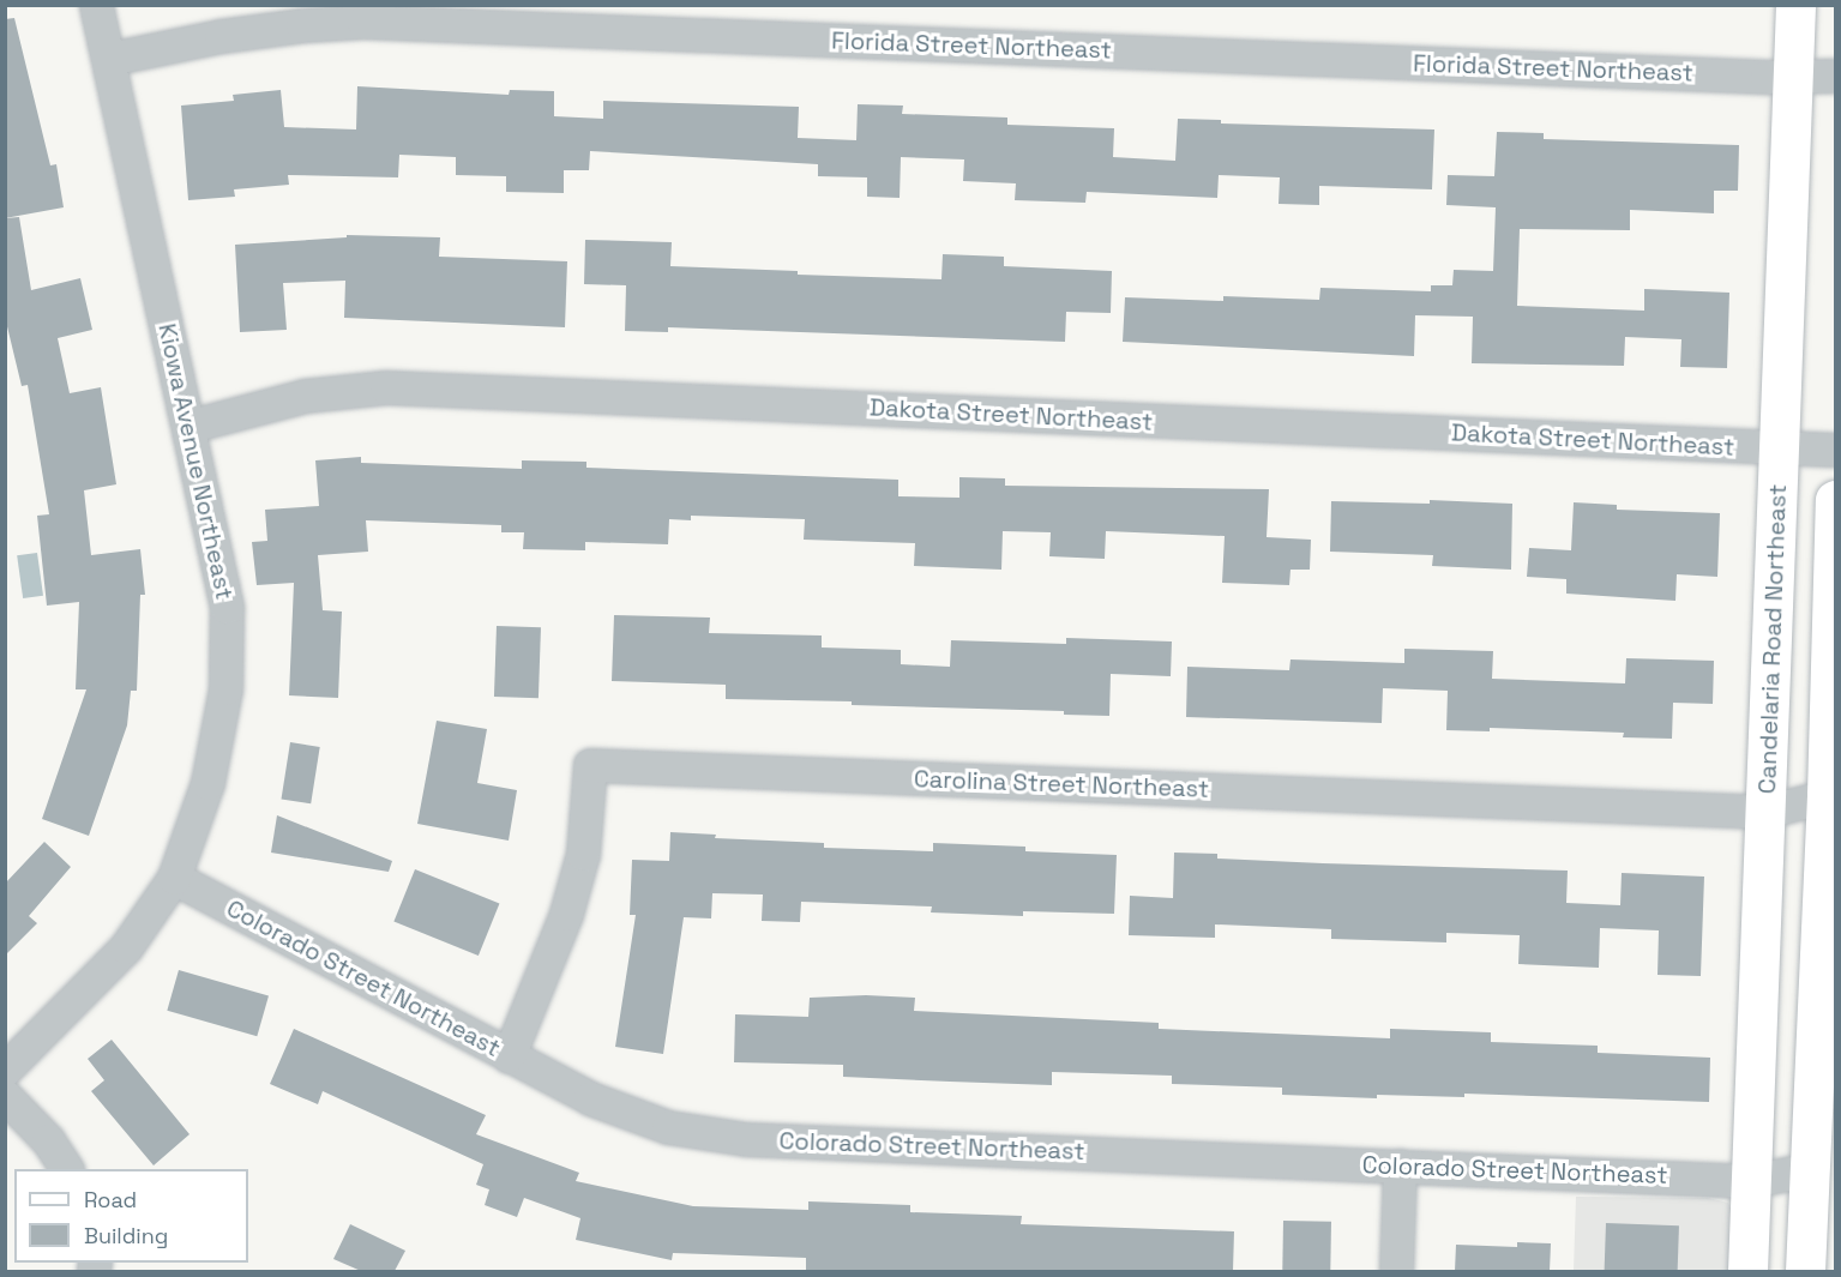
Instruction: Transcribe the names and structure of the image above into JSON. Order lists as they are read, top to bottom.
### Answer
{
  "streets": {
    "main road": ["Candelaria Road Northeast"],
    "street": [
      "Florida Street Northeast",
      "Dakota Street Northeast",
      "Kiowa Avenue Northeast",
      "Carolina Street Northeast",
      "Colorado Street Northeast"
    ]
  },
  "crossings": [
    ["Florida Street Northeast", "Kiowa Avenue Northeast"],
    ["Florida Street Northeast", "Candelaria Road Northeast"],
    ["Dakota Street Northeast", "Kiowa Avenue Northeast"],
    ["Dakota Street Northeast", "Candelaria Road Northeast"],
    ["Kiowa Avenue Northeast", "Colorado Street Northeast"],
    ["Candelaria Road Northeast", "Carolina Street Northeast"],
    ["Candelaria Road Northeast", "Colorado Street Northeast"],
    ["Carolina Street Northeast", "Colorado Street Northeast"]
  ],
  "legend": ["Road", "Building"]
}
